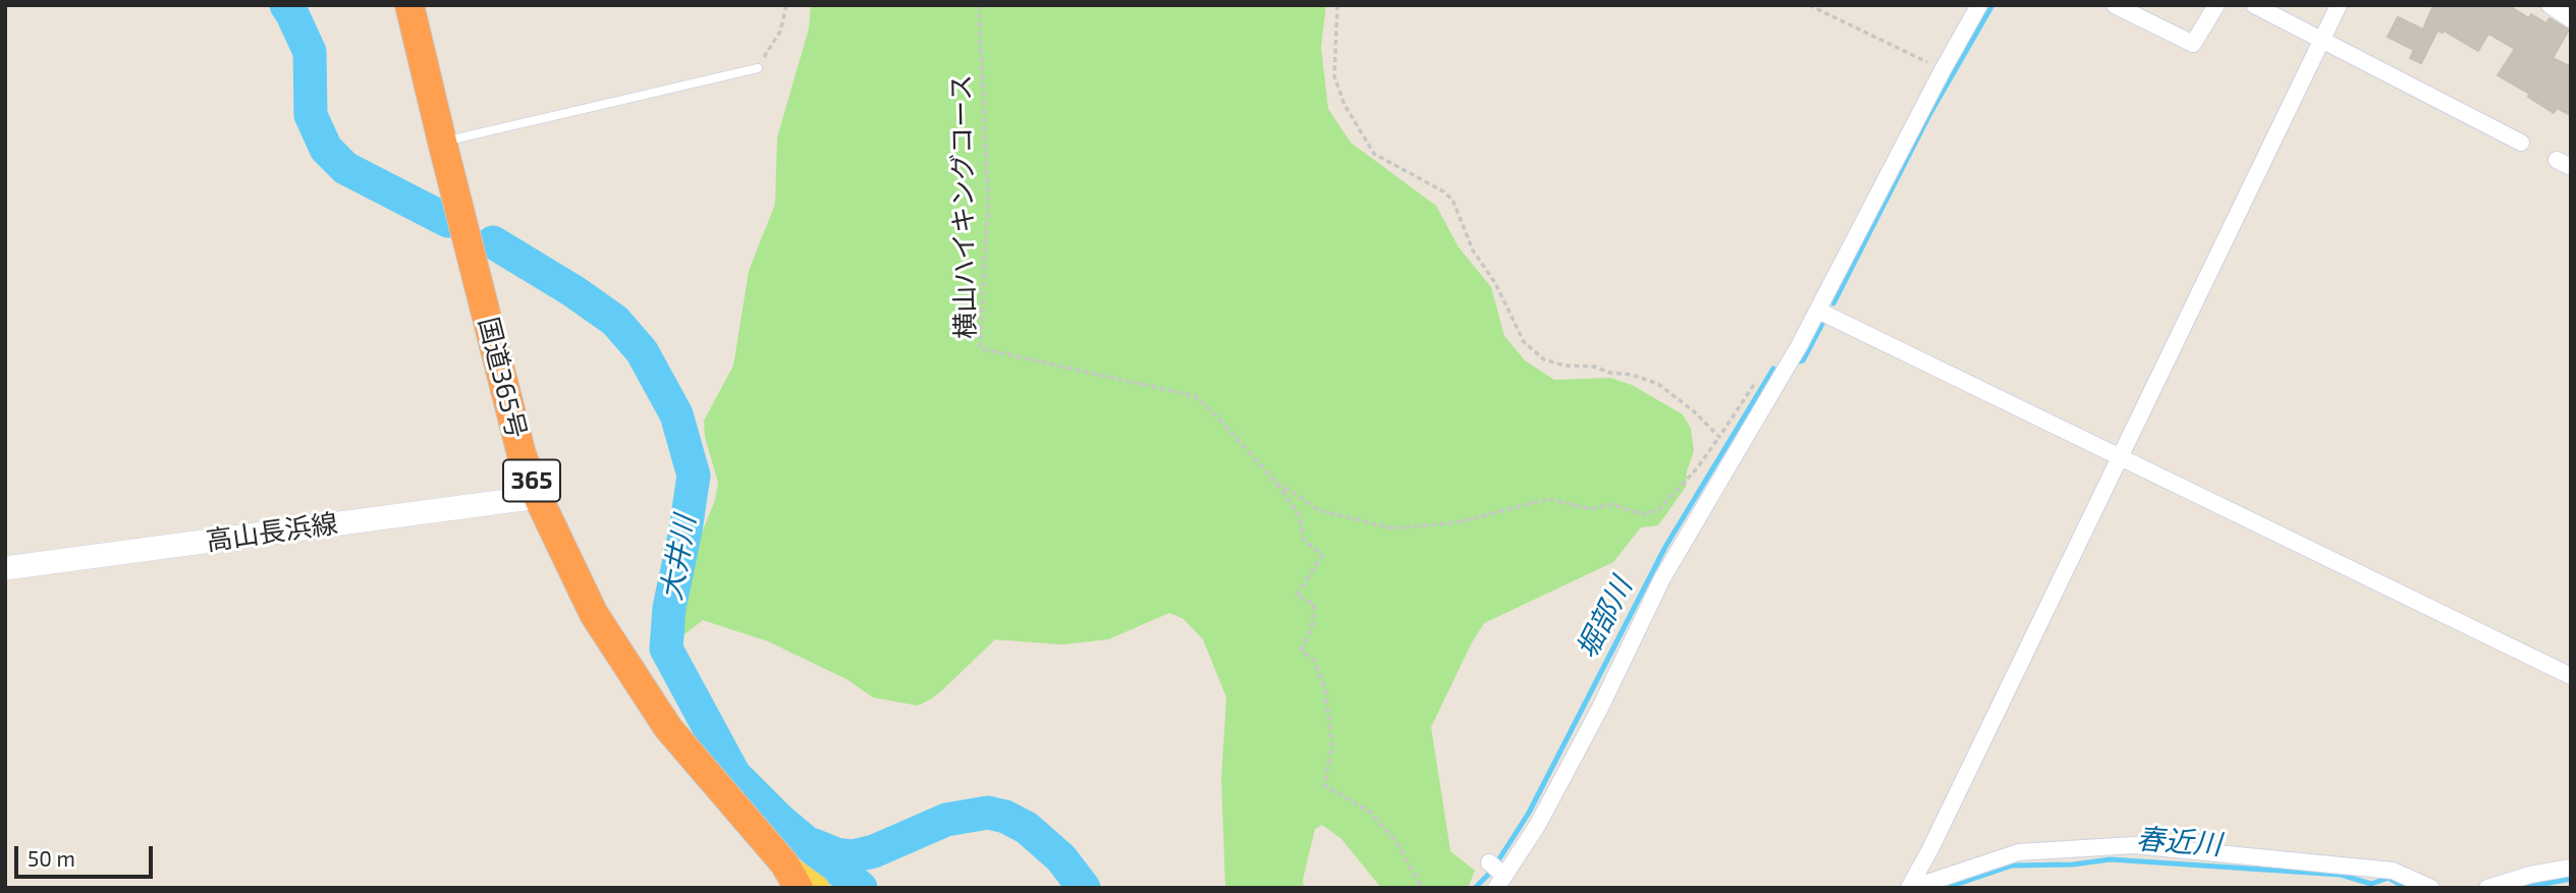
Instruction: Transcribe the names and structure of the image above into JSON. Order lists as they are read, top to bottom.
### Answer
{
  "streets": {
    "highway": ["国道365号", "365"],
    "main road": ["高山長浜線"],
    "path": ["横山ハイキングコース"]
  },
  "crossings": [
    ["国道365号", "高山長浜線"]
  ],
  "water": ["大井川", "堀部川", "春近川"],
  "scale_bar": "50 m"
}
